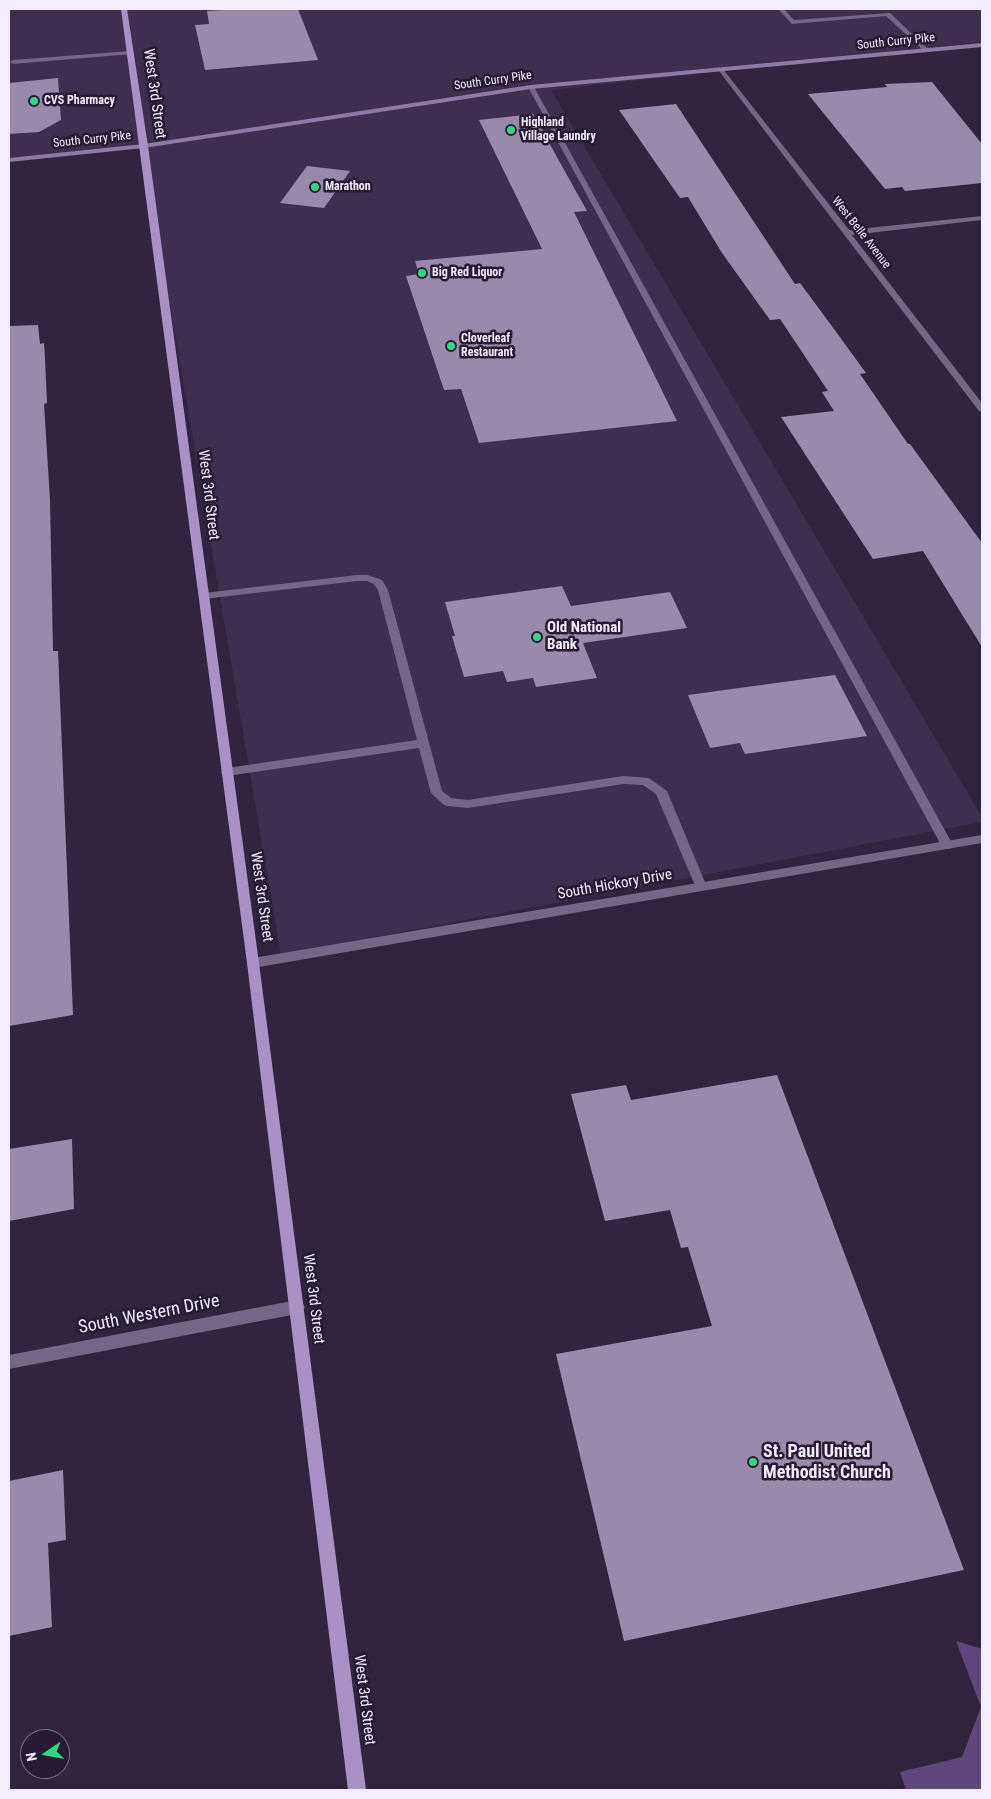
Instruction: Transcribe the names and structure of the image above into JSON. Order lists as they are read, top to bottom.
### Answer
{
  "streets": {
    "main road": ["South Curry Pike", "West 3rd Street"],
    "street": ["West Belle Avenue", "South Hickory Drive", "South Western Drive"]
  },
  "crossings": [
    ["South Curry Pike", "West 3rd Street"],
    ["South Curry Pike", "West Belle Avenue"],
    ["West 3rd Street", "South Hickory Drive"],
    ["West 3rd Street", "South Western Drive"]
  ],
  "places": [
    "CVS Pharmacy",
    "Highland Village Laundry",
    "Marathon",
    "Big Red Liquor",
    "Cloverleaf Restaurant",
    "Old National Bank",
    "St. Paul United Methodist Church"
  ],
  "north": "left"
}
